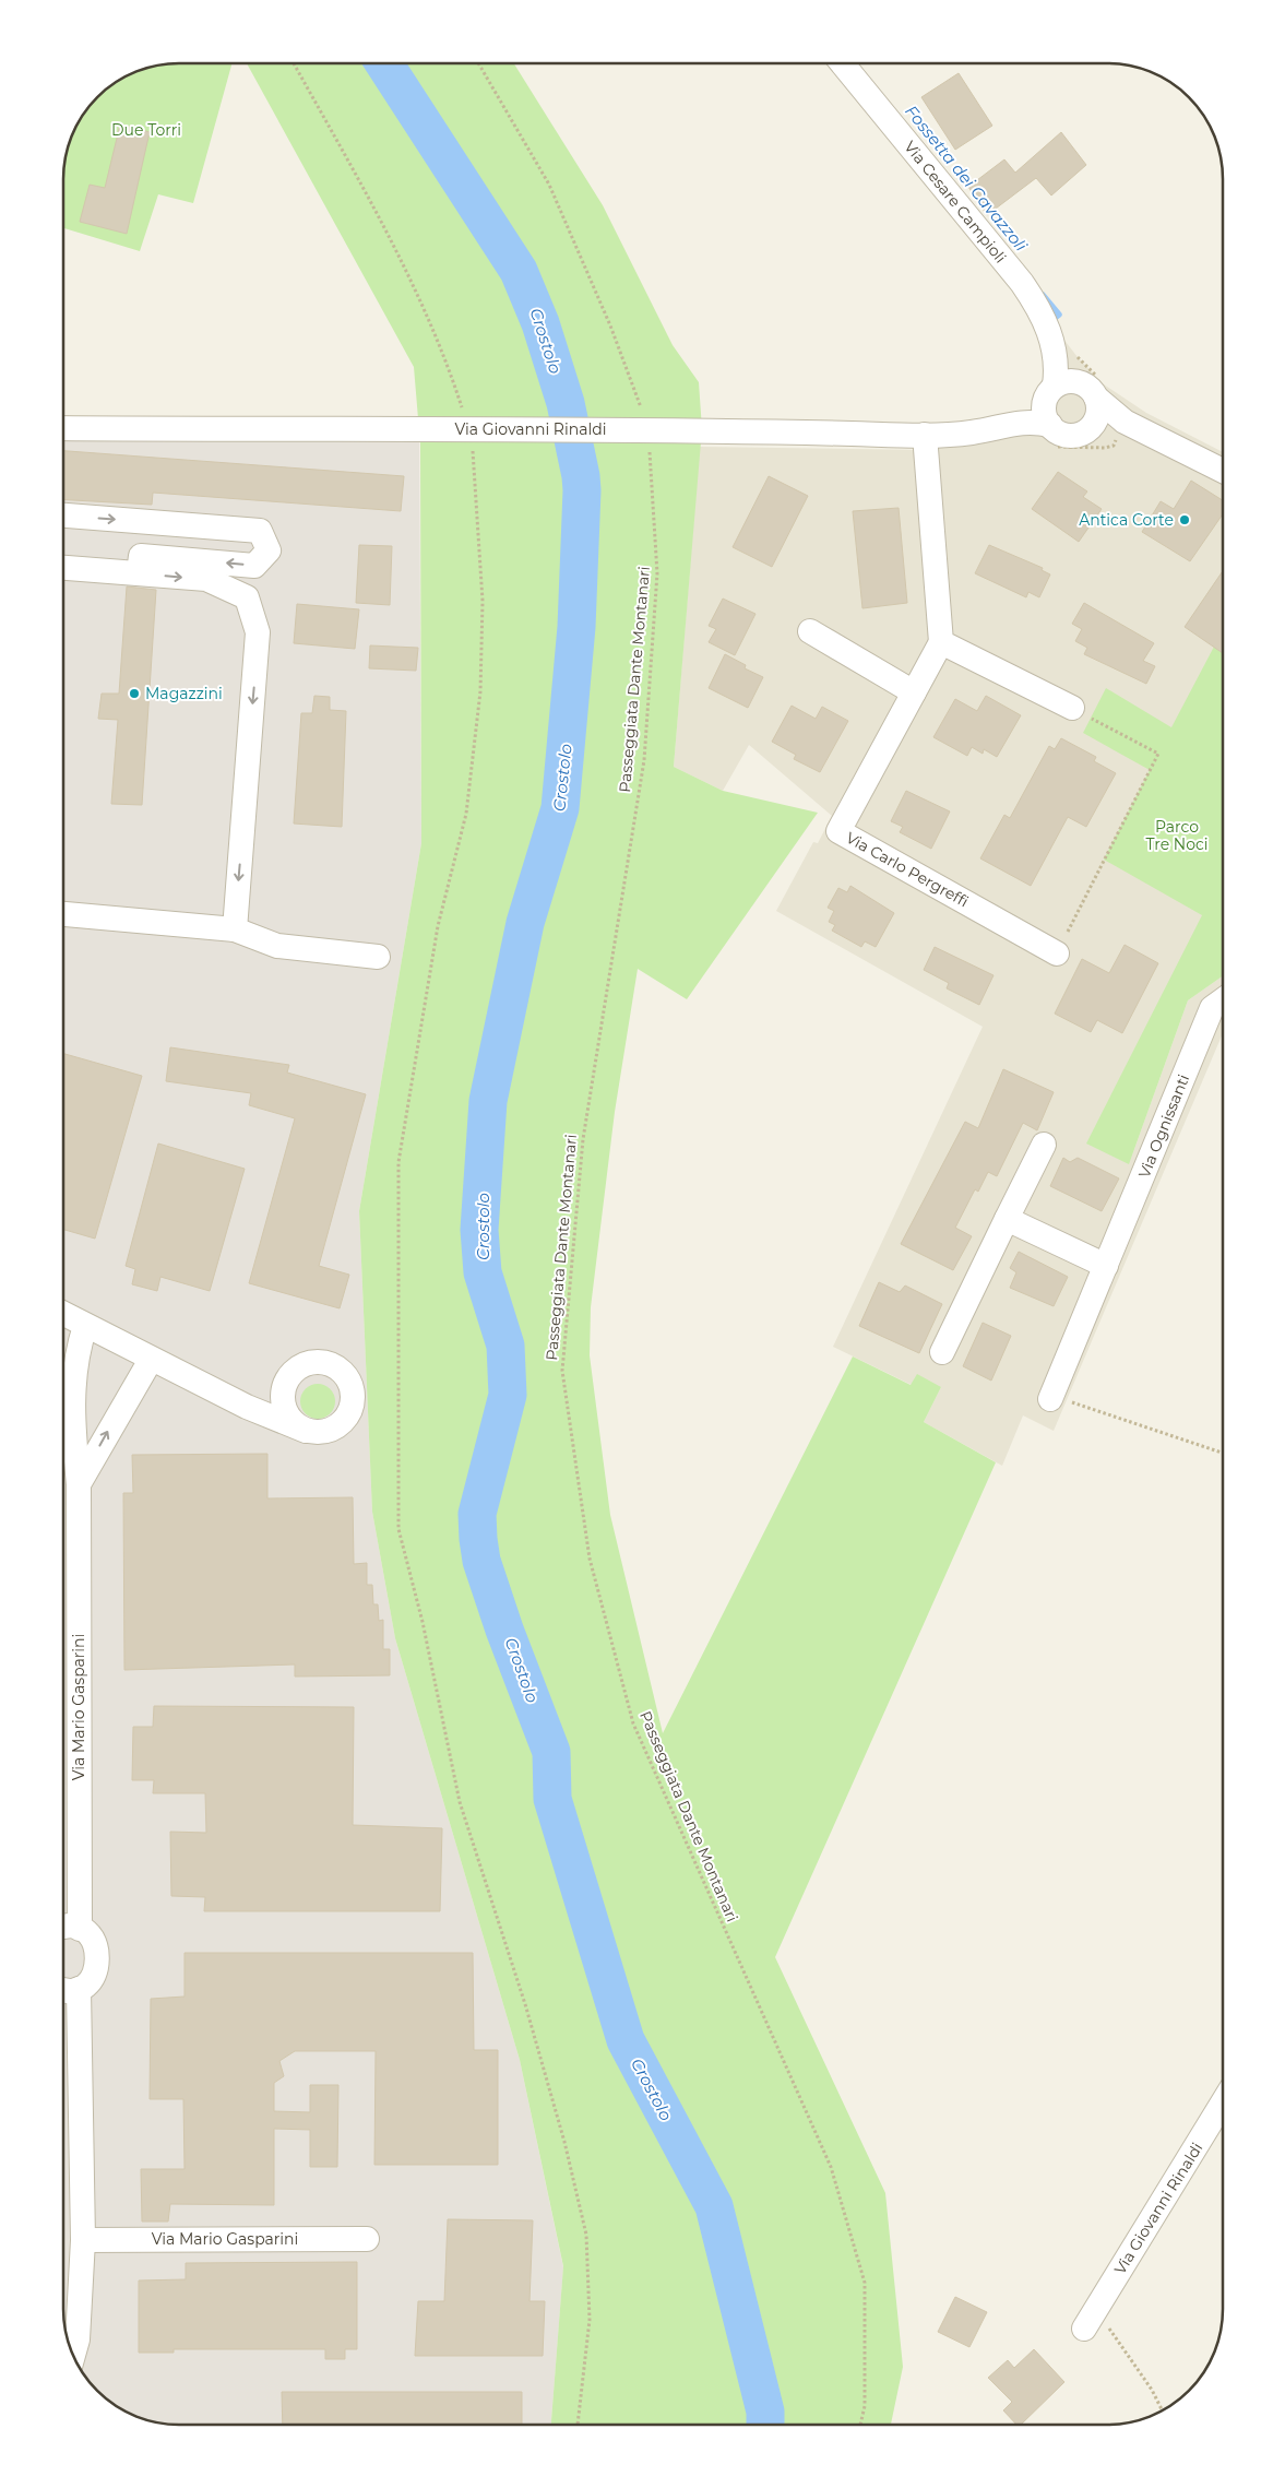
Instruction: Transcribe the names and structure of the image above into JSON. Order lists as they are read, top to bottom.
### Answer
{
  "streets": {
    "street": [
      "Via Cesare Campioli",
      "Via Giovanni Rinaldi",
      "Via Carlo Pergreffi",
      "Via Ognissanti",
      "Via Mario Gasparini"
    ],
    "path": ["Passeggiata Dante Montanari"]
  },
  "crossings": [
    ["Via Giovanni Rinaldi", "Passeggiata Dante Montanari"]
  ],
  "water": ["Fossetta dei Cavazzoli", "Crostolo"],
  "parks": ["Due Torri", "Parco Tre Noci"],
  "places": ["Antica Corte", "Magazzini"]
}
